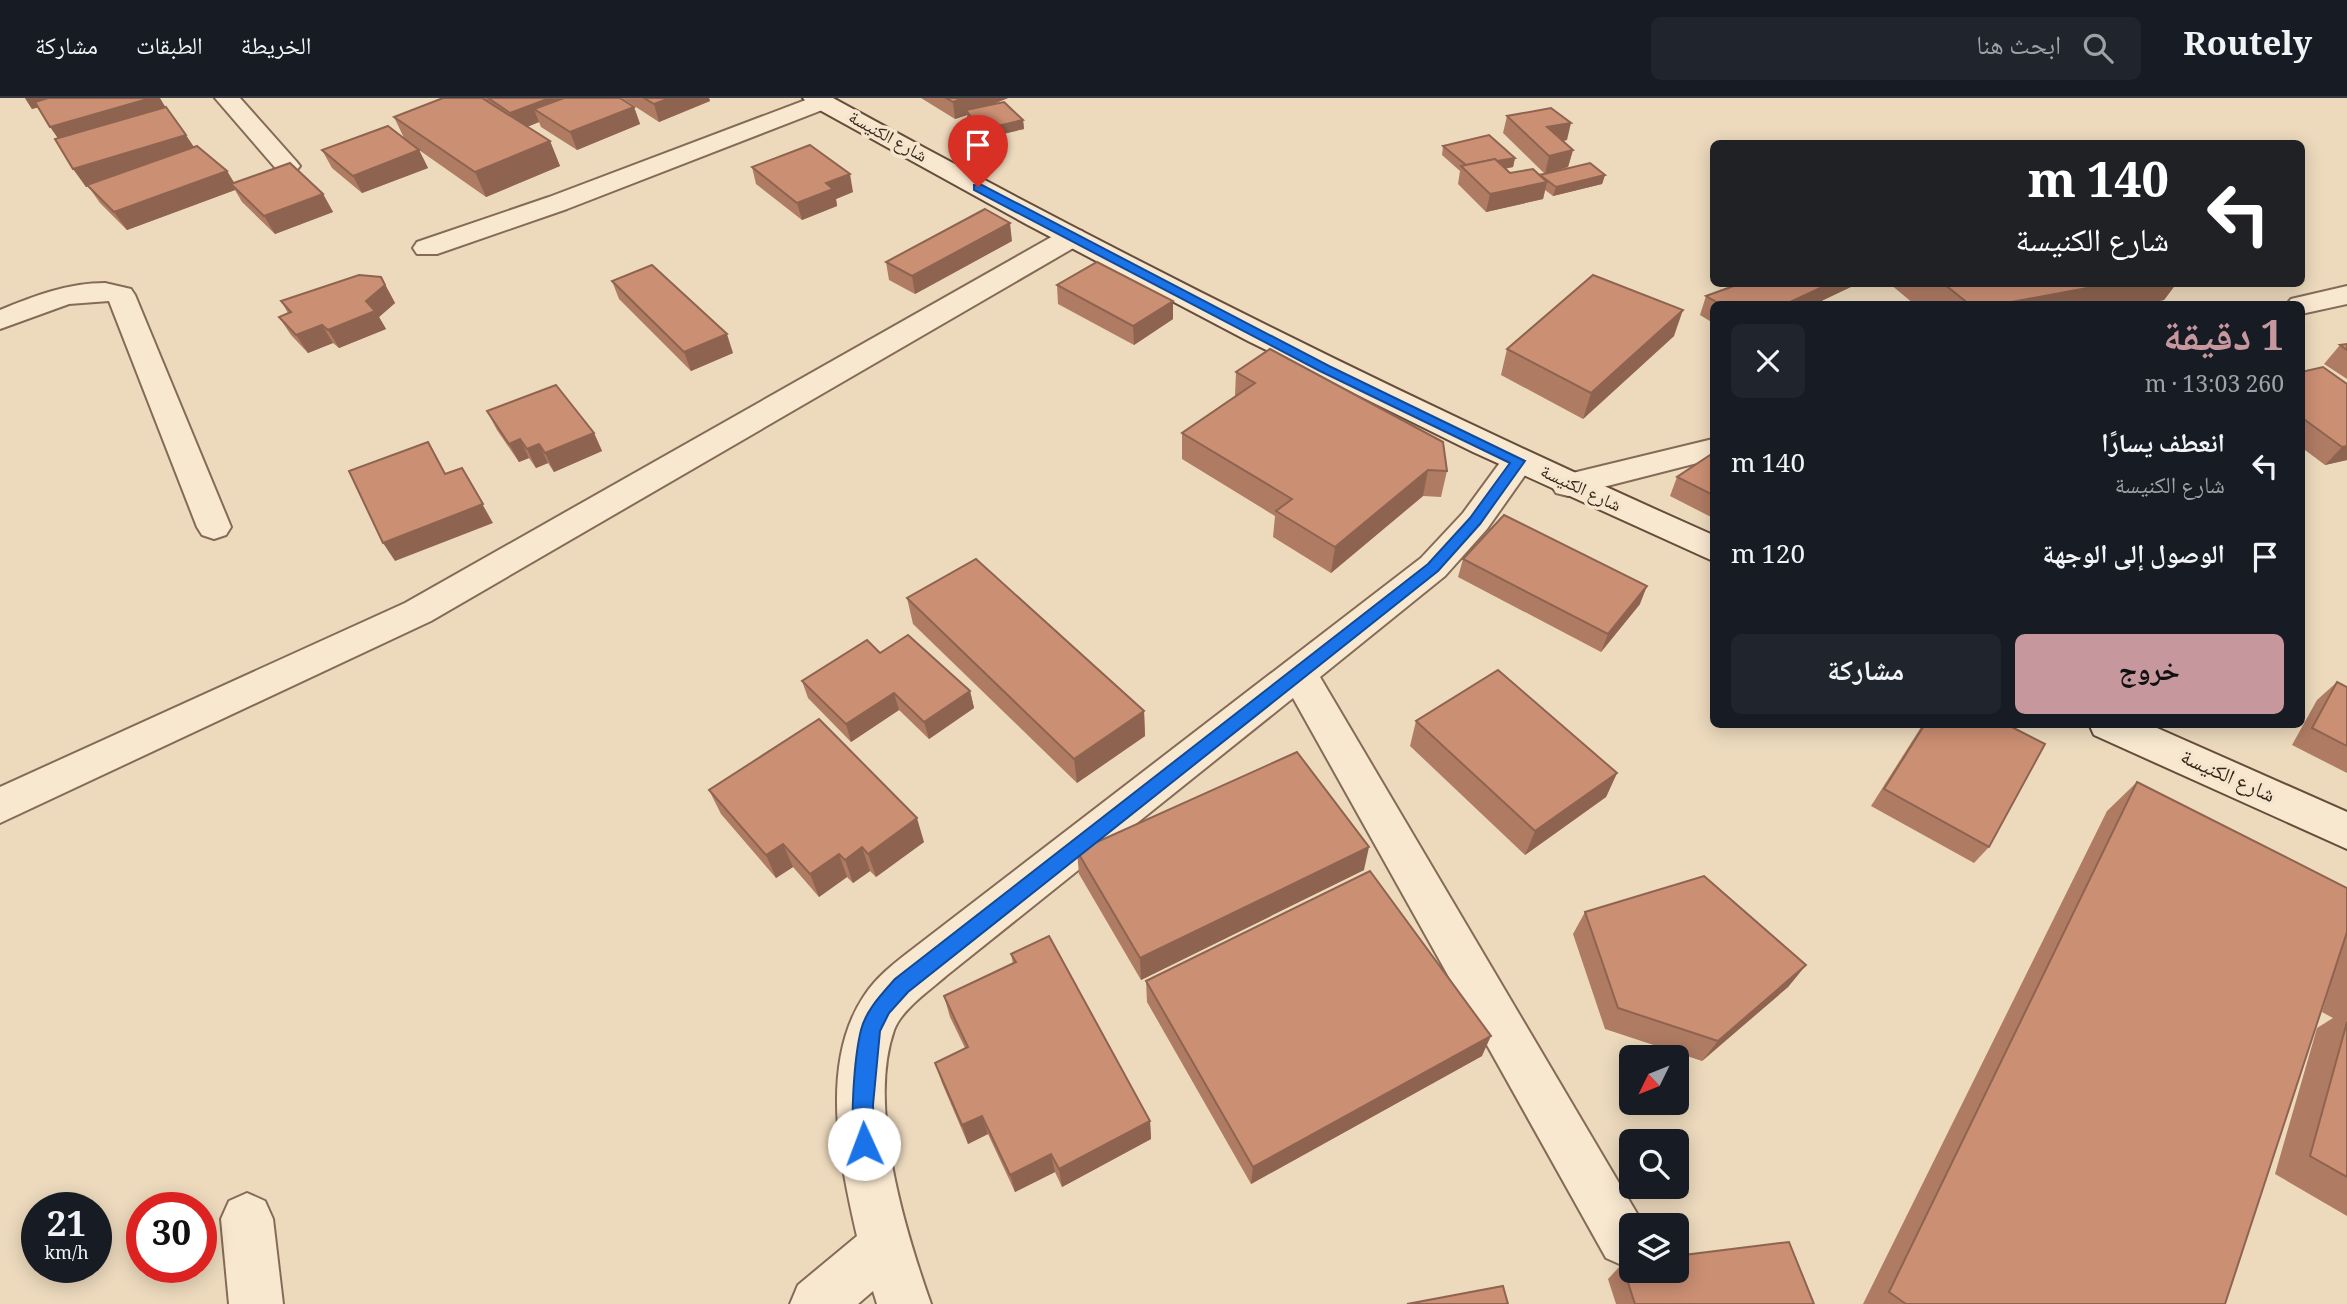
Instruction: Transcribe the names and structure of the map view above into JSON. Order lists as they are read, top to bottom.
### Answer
{
  "streets": {
    "street": ["شارع الكنيسة"]
  },
  "north": "bottom left",
  "page": {
    "header": "Routely",
    "search": "ابحث هنا",
    "nav": ["الخريطة", "الطبقات", "مشاركة"],
    "turn": ["140 m", "شارع الكنيسة"],
    "heading": ["1 دقيقة", "260 m · 13:03"],
    "list": [
      {
        "name": "انعطف يسارًا",
        "note": "شارع الكنيسة",
        "value": "140 m"
      },
      {
        "name": "الوصول إلى الوجهة",
        "value": "120 m"
      }
    ],
    "buttons": ["خروج", "مشاركة"],
    "speed": "21 km/h",
    "limit": "30"
  }
}
